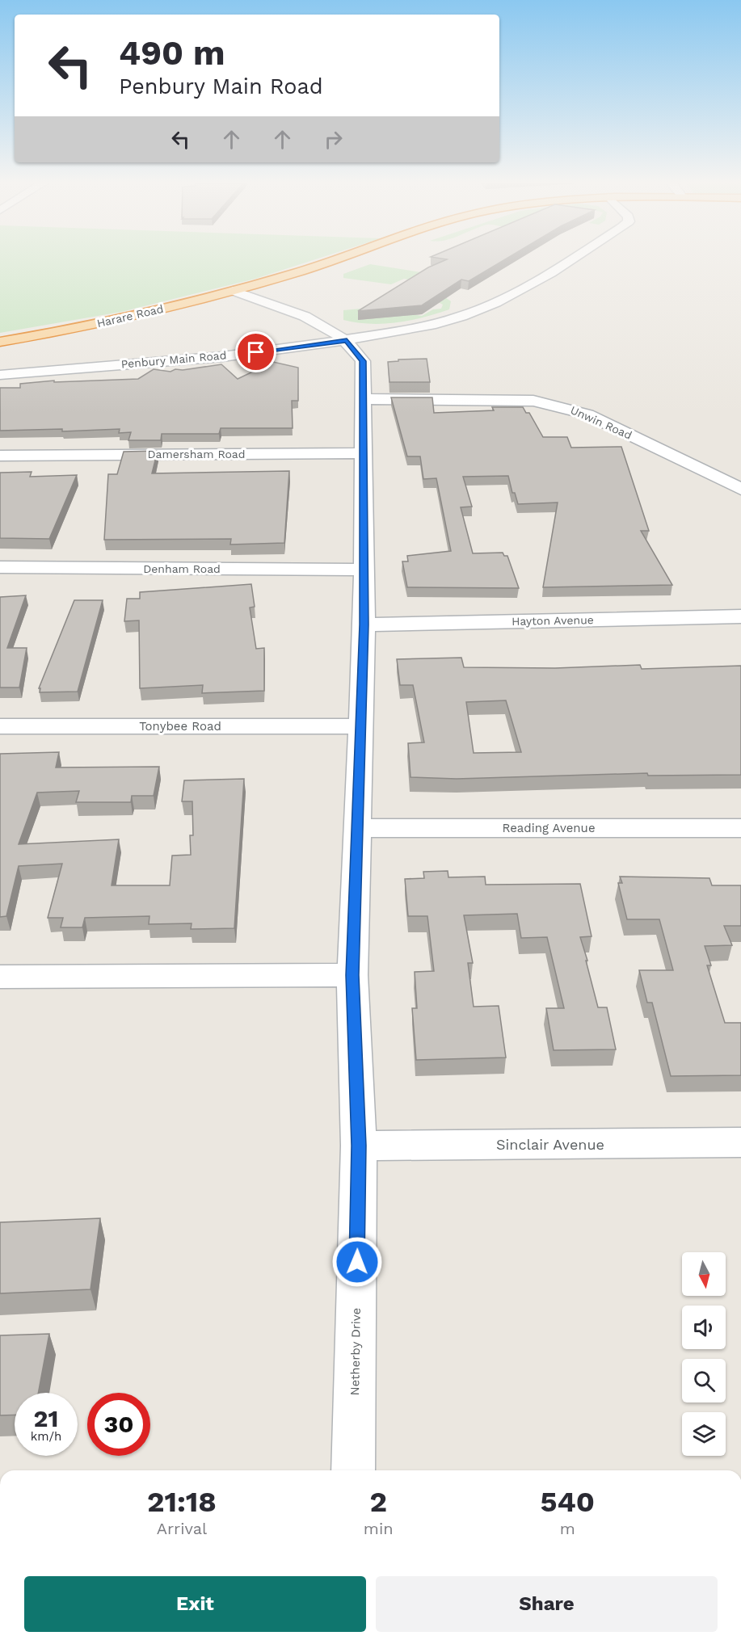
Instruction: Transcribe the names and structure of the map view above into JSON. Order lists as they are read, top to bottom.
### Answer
{
  "streets": {
    "highway": ["Harare Road"],
    "street": [
      "Penbury Main Road",
      "Unwin Road",
      "Damersham Road",
      "Denham Road",
      "Hayton Avenue",
      "Tonybee Road",
      "Reading Avenue",
      "Sinclair Avenue",
      "Netherby Drive"
    ]
  },
  "crossings": [
    ["Harare Road", "Netherby Drive"],
    ["Penbury Main Road", "Netherby Drive"],
    ["Unwin Road", "Netherby Drive"],
    ["Damersham Road", "Netherby Drive"],
    ["Denham Road", "Netherby Drive"],
    ["Hayton Avenue", "Netherby Drive"],
    ["Tonybee Road", "Netherby Drive"],
    ["Reading Avenue", "Netherby Drive"],
    ["Sinclair Avenue", "Netherby Drive"]
  ],
  "north": "bottom",
  "page": {
    "turn": ["490 m", "Penbury Main Road"],
    "speed": "21 km/h",
    "limit": "30",
    "eta": [
      "21:18",
      "Arrival",
      "2",
      "min",
      "540",
      "m"
    ],
    "buttons": ["Exit", "Share"]
  }
}
